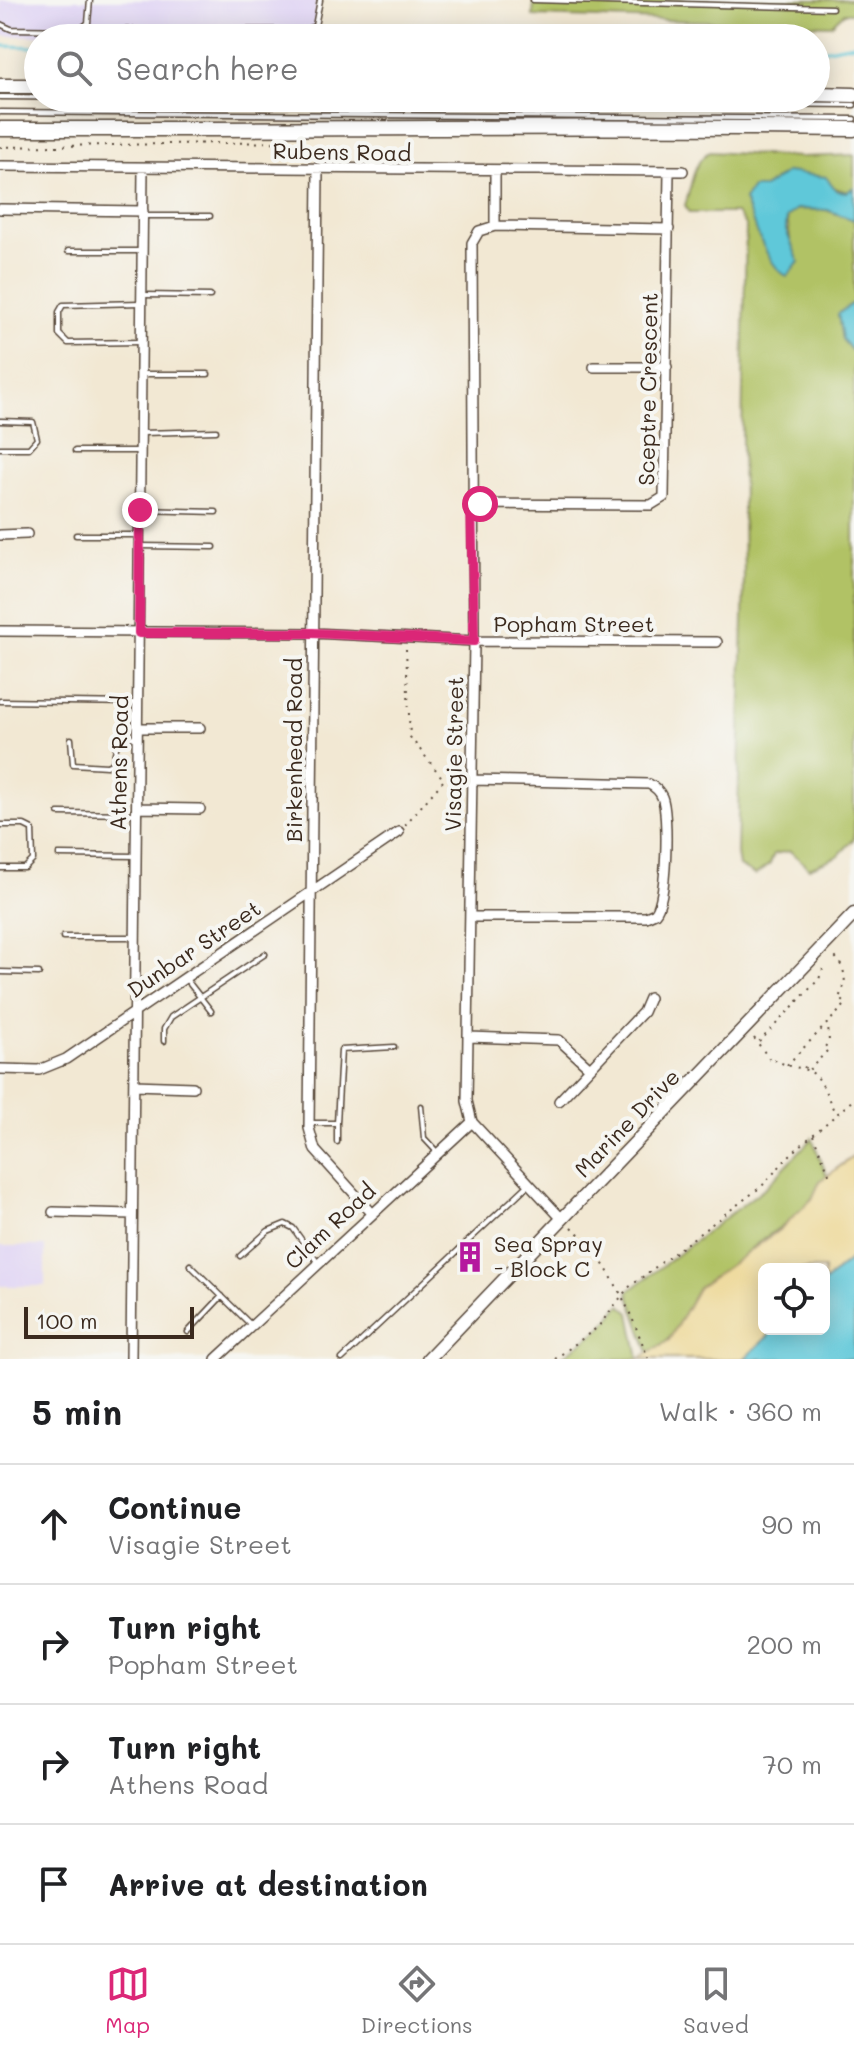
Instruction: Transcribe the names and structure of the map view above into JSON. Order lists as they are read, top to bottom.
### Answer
{
  "streets": {
    "main road": ["Marine Drive"],
    "street": [
      "Rubens Road",
      "Sceptre Crescent",
      "Popham Street",
      "Birkenhead Road",
      "Visagie Street",
      "Athens Road",
      "Dunbar Street",
      "Clam Road"
    ]
  },
  "crossings": [
    ["Rubens Road", "Sceptre Crescent"],
    ["Rubens Road", "Birkenhead Road"],
    ["Rubens Road", "Athens Road"],
    ["Sceptre Crescent", "Visagie Street"],
    ["Popham Street", "Birkenhead Road"],
    ["Popham Street", "Visagie Street"],
    ["Popham Street", "Athens Road"],
    ["Birkenhead Road", "Dunbar Street"],
    ["Birkenhead Road", "Clam Road"],
    ["Visagie Street", "Clam Road"],
    ["Athens Road", "Dunbar Street"]
  ],
  "places": {
    "building": ["Sea Spray - Block C"]
  },
  "scale_bar": "100 m",
  "page": {
    "search": "Search here",
    "scale": "100 m",
    "heading": ["5 min", "Walk · 360 m"],
    "list": [
      ["Continue", "Visagie Street", "90 m"],
      ["Turn right", "Popham Street", "200 m"],
      ["Turn right", "Athens Road", "70 m"],
      "Arrive at destination"
    ],
    "nav": ["Map", "Directions", "Saved"]
  }
}
